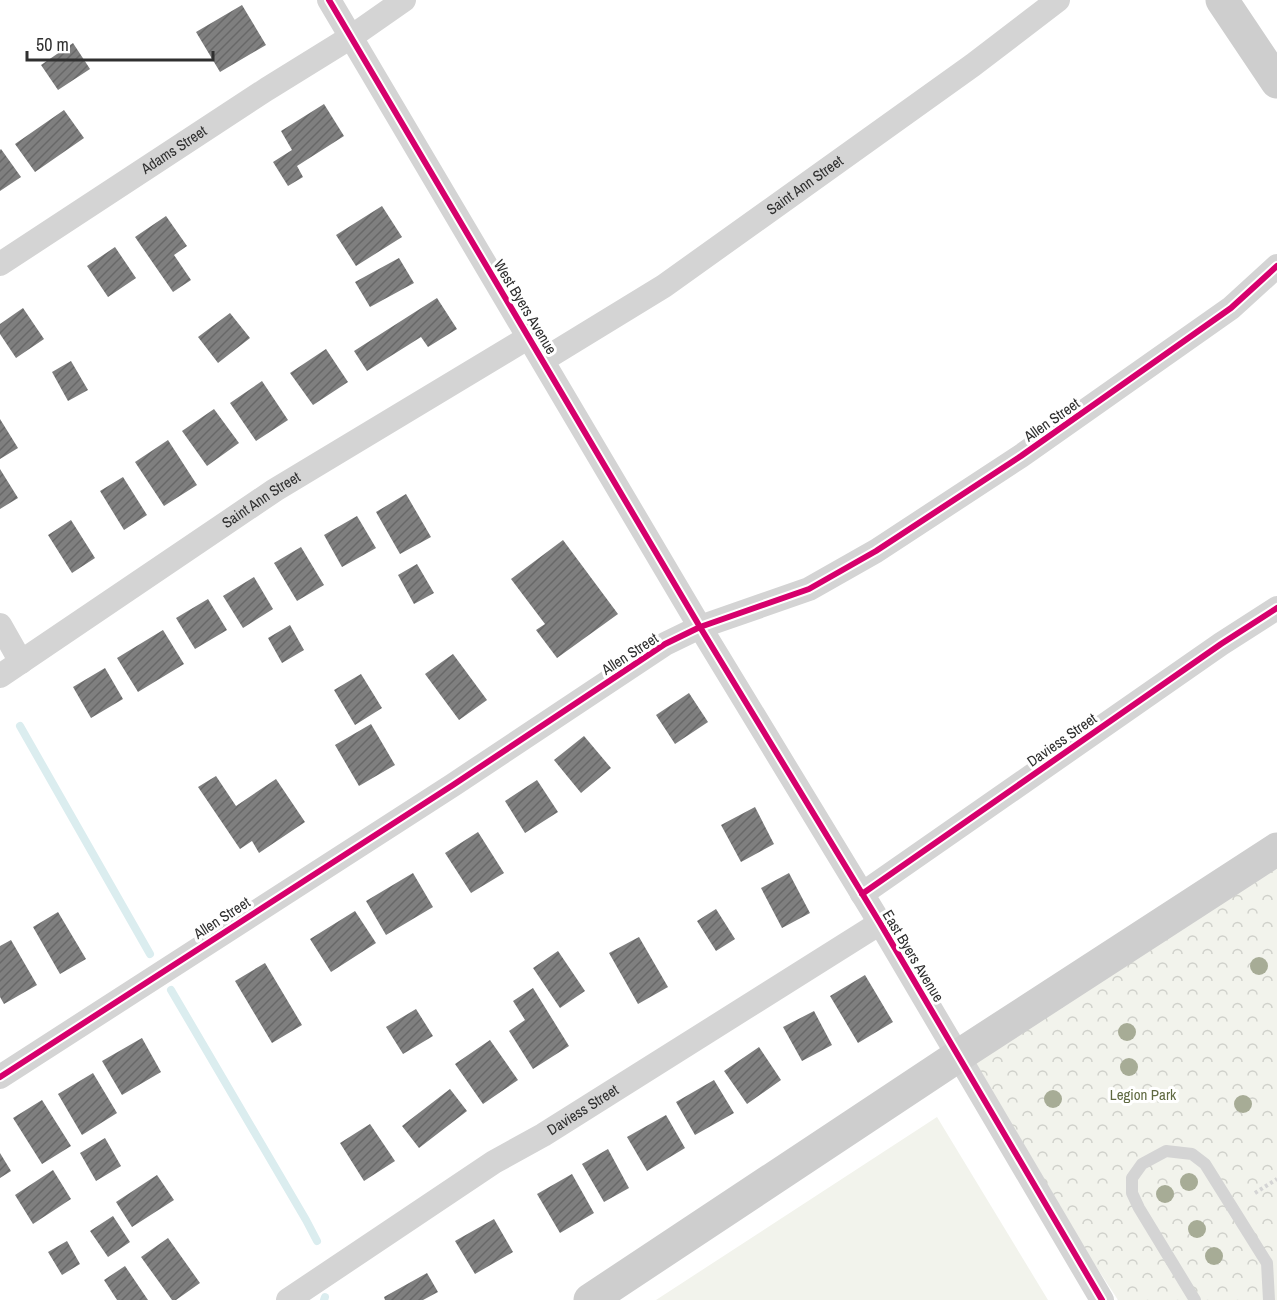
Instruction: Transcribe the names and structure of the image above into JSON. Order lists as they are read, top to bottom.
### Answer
{
  "streets": {
    "street": [
      "Adams Street",
      "Saint Ann Street",
      "West Byers Avenue",
      "Allen Street",
      "Daviess Street",
      "East Byers Avenue"
    ]
  },
  "crossings": [
    ["Adams Street", "West Byers Avenue"],
    ["Saint Ann Street", "West Byers Avenue"],
    ["West Byers Avenue", "Allen Street"],
    ["West Byers Avenue", "East Byers Avenue"],
    ["Allen Street", "East Byers Avenue"],
    ["Daviess Street", "East Byers Avenue"]
  ],
  "parks": ["Legion Park"],
  "scale_bar": "50 m"
}
